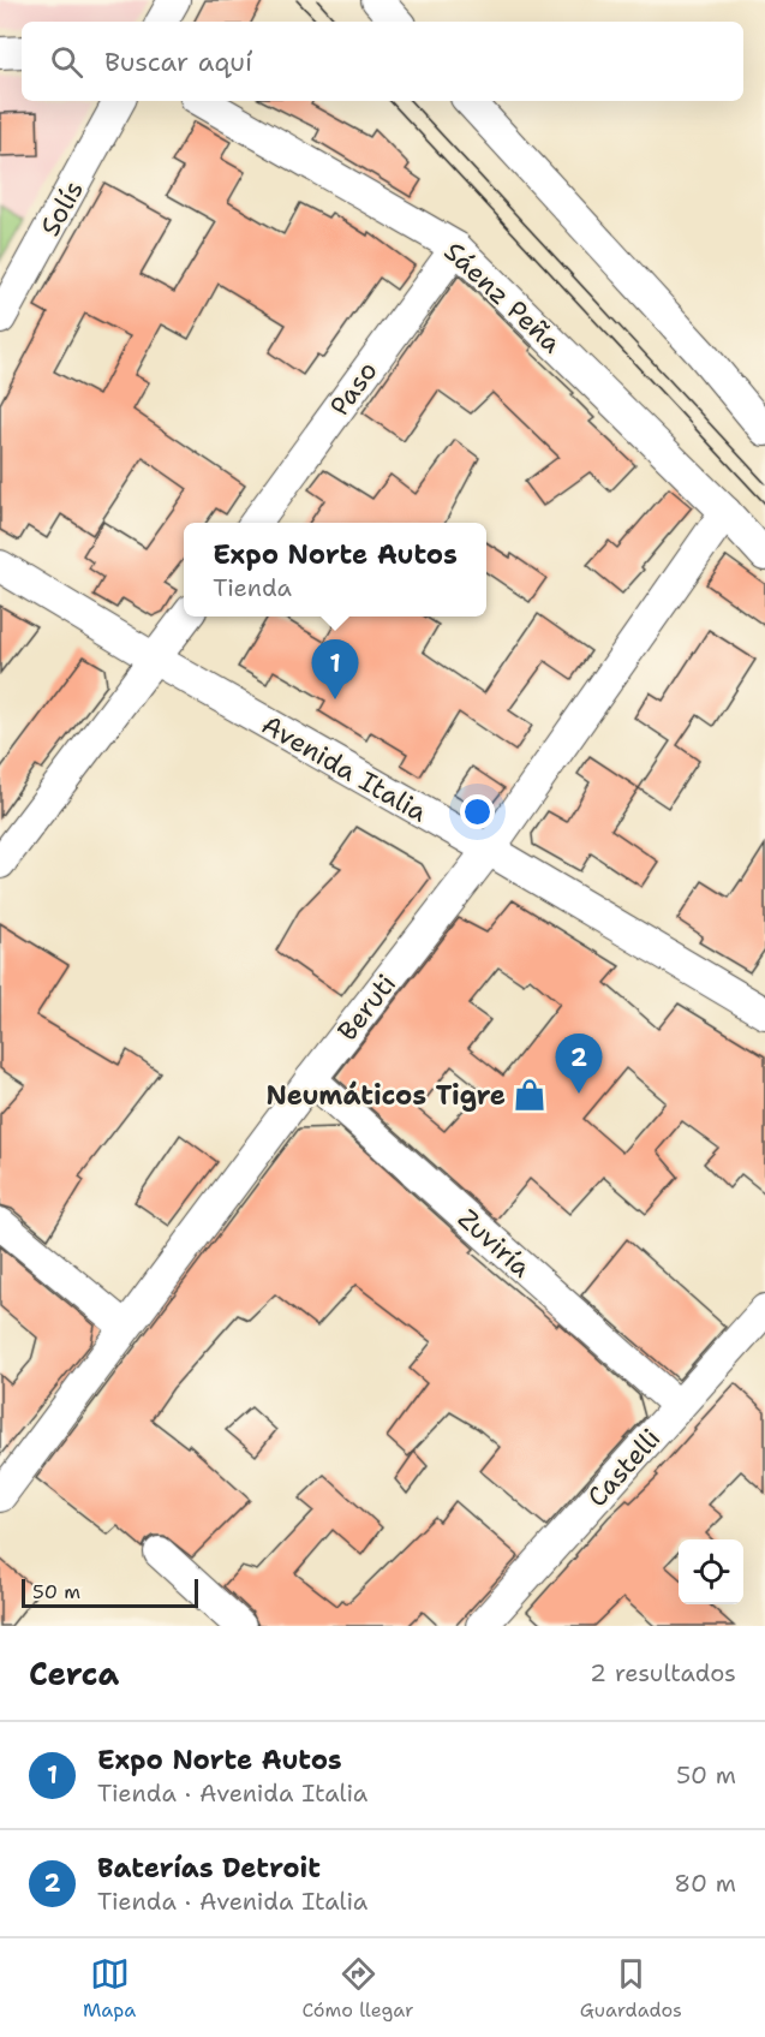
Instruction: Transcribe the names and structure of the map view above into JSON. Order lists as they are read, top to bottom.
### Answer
{
  "streets": {
    "street": [
      "Solís",
      "Sáenz Peña",
      "Paso",
      "Avenida Italia",
      "Beruti",
      "Zuviría",
      "Castelli"
    ]
  },
  "crossings": [
    ["Sáenz Peña", "Paso"],
    ["Sáenz Peña", "Beruti"],
    ["Avenida Italia", "Beruti"],
    ["Beruti", "Zuviría"],
    ["Zuviría", "Castelli"]
  ],
  "places": {
    "shop": ["Neumáticos Tigre"]
  },
  "scale_bar": "50 m",
  "page": {
    "search": "Buscar aquí",
    "popup": ["Expo Norte Autos", "Tienda"],
    "pins": ["1", "2"],
    "scale": "50 m",
    "heading": ["Cerca", "2 resultados"],
    "list": [
      {
        "mark": "1",
        "name": "Expo Norte Autos",
        "note": "Tienda · Avenida Italia",
        "value": "50 m"
      },
      {
        "mark": "2",
        "name": "Baterías Detroit",
        "note": "Tienda · Avenida Italia",
        "value": "80 m"
      }
    ],
    "nav": ["Mapa", "Cómo llegar", "Guardados"]
  }
}
